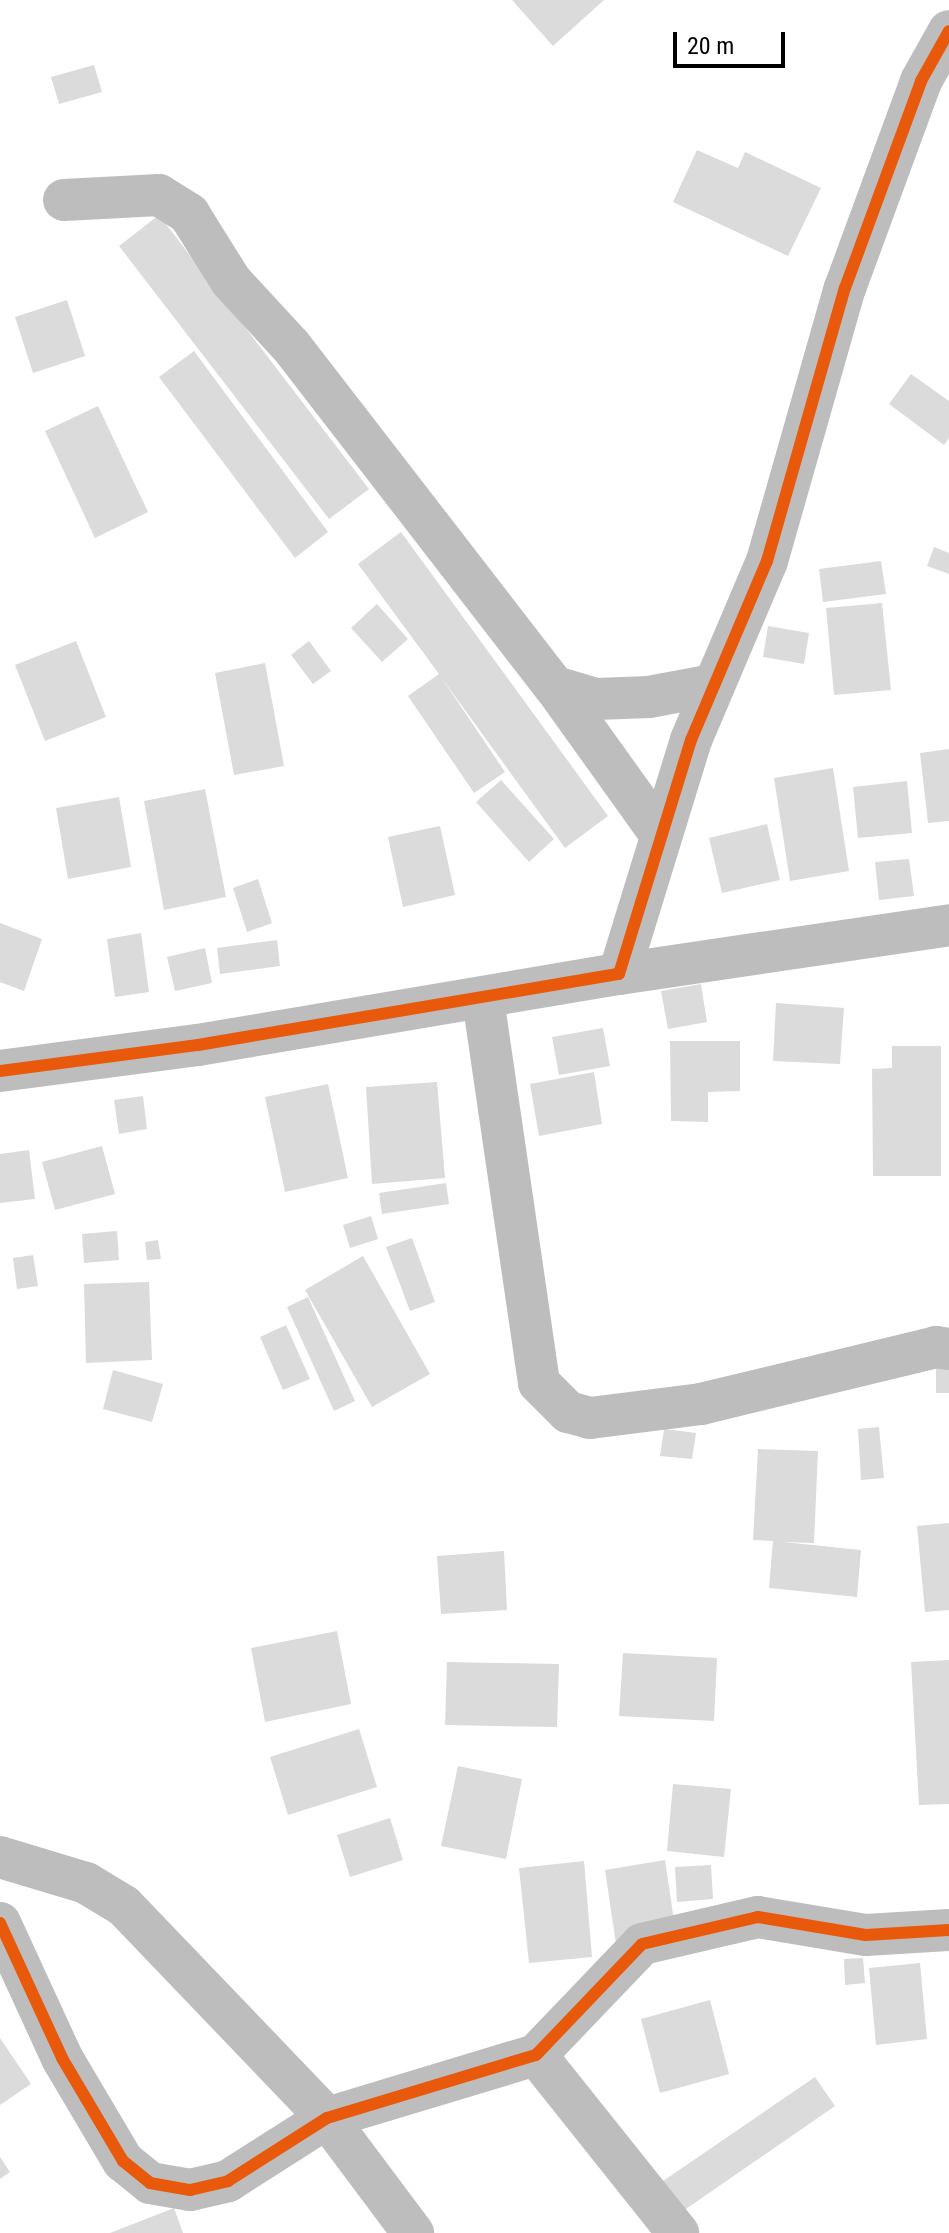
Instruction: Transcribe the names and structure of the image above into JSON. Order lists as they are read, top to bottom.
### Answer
{
  "scale_bar": "20 m"
}
